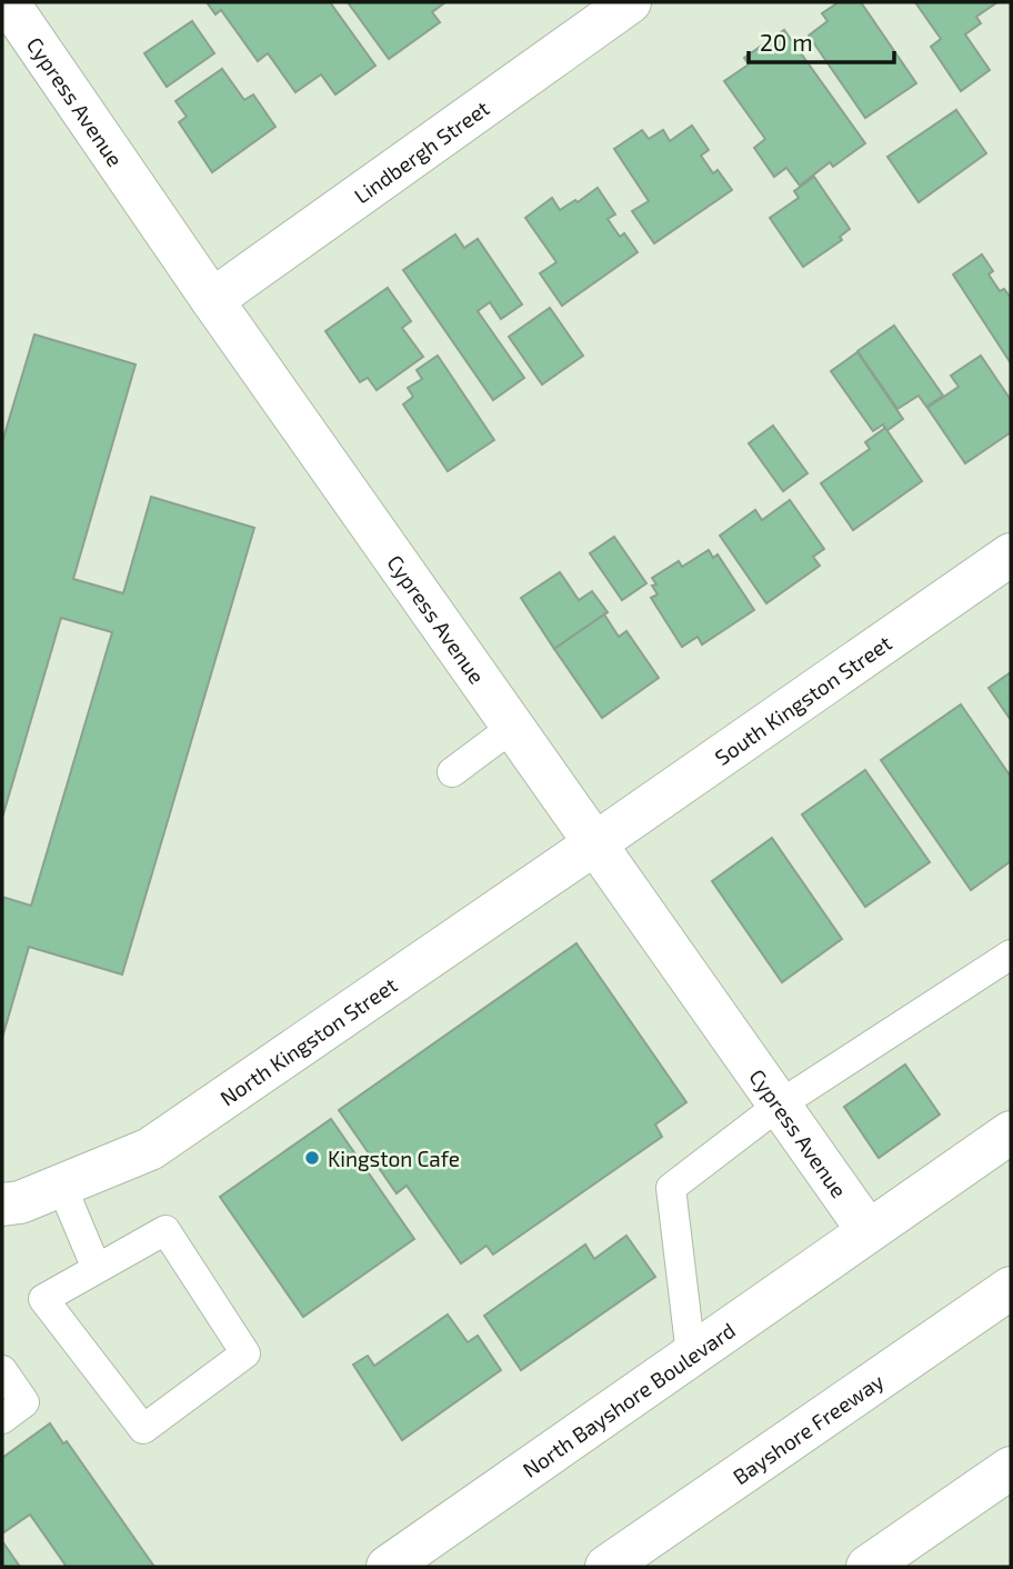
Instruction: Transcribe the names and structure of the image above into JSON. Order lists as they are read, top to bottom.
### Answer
{
  "streets": {
    "main road": [
      "Cypress Avenue",
      "Lindbergh Street",
      "South Kingston Street",
      "North Kingston Street",
      "North Bayshore Boulevard",
      "Bayshore Freeway"
    ]
  },
  "crossings": [
    ["Cypress Avenue", "Lindbergh Street"],
    ["Cypress Avenue", "South Kingston Street"],
    ["Cypress Avenue", "North Kingston Street"],
    ["Cypress Avenue", "North Bayshore Boulevard"],
    ["South Kingston Street", "North Kingston Street"]
  ],
  "places": ["Kingston Cafe"],
  "scale_bar": "20 m"
}
